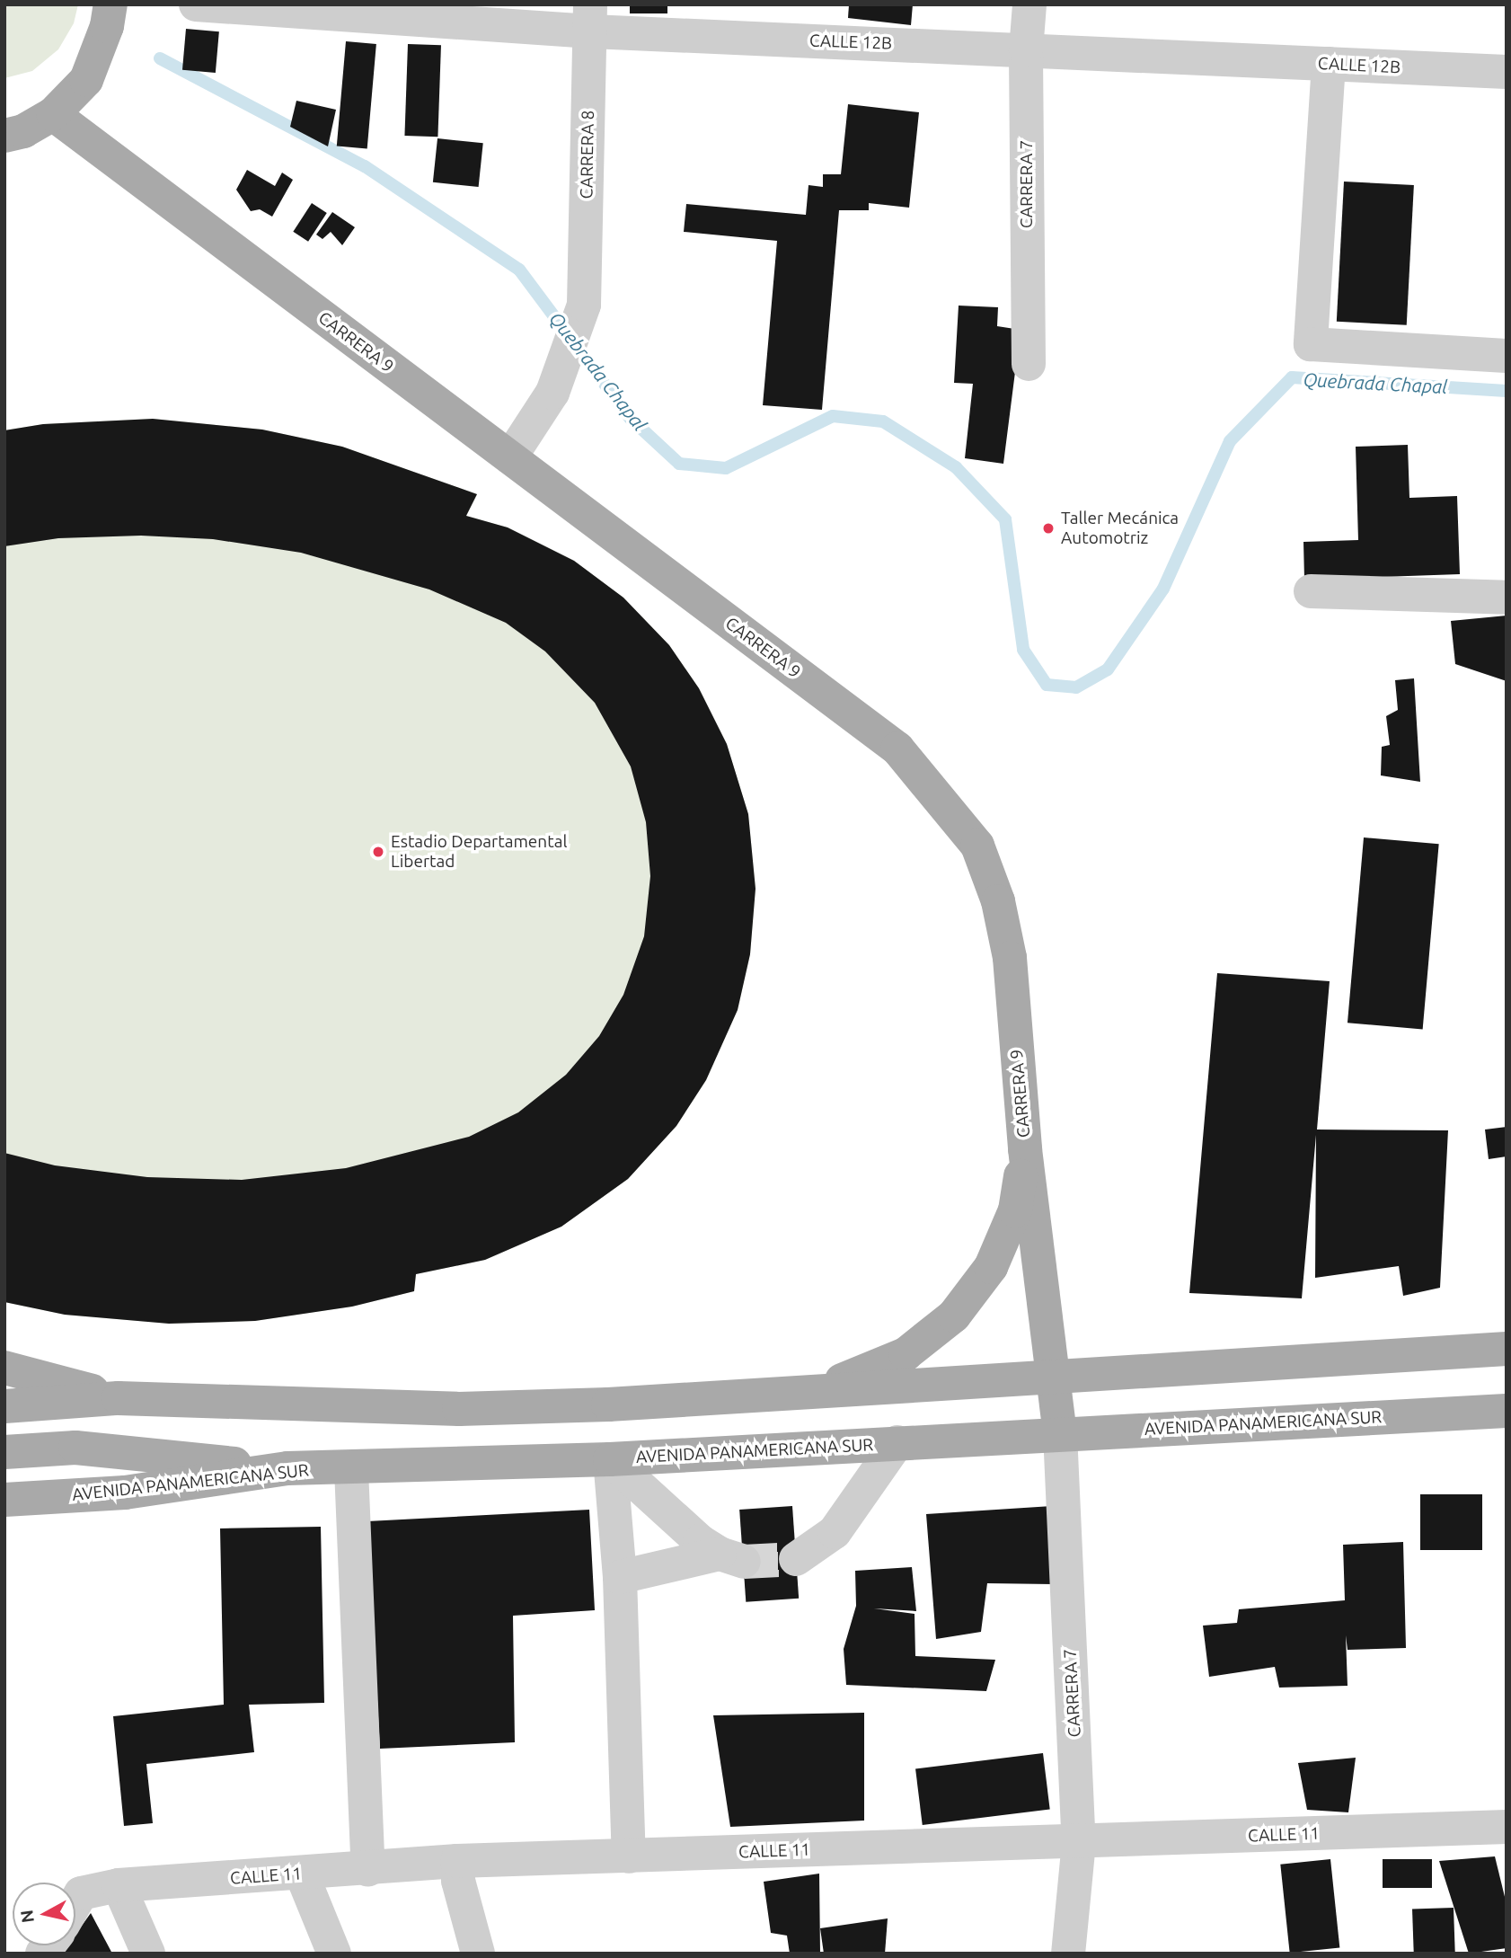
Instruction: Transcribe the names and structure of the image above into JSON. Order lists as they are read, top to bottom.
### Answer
{
  "streets": {
    "main road": ["CARRERA 9", "AVENIDA PANAMERICANA SUR"],
    "street": [
      "CALLE 12B",
      "CARRERA 8",
      "CARRERA 7",
      "CALLE 11"
    ]
  },
  "crossings": [
    ["CALLE 12B", "CARRERA 8"],
    ["CALLE 12B", "CARRERA 7"],
    ["CARRERA 8", "CARRERA 9"],
    ["CARRERA 7", "CARRERA 9"],
    ["CARRERA 7", "AVENIDA PANAMERICANA SUR"],
    ["CARRERA 7", "CALLE 11"],
    ["CARRERA 9", "AVENIDA PANAMERICANA SUR"]
  ],
  "water": ["Quebrada Chapal"],
  "places": ["Taller Mecánica Automotriz", "Estadio Departamental Libertad"],
  "north": "left"
}
